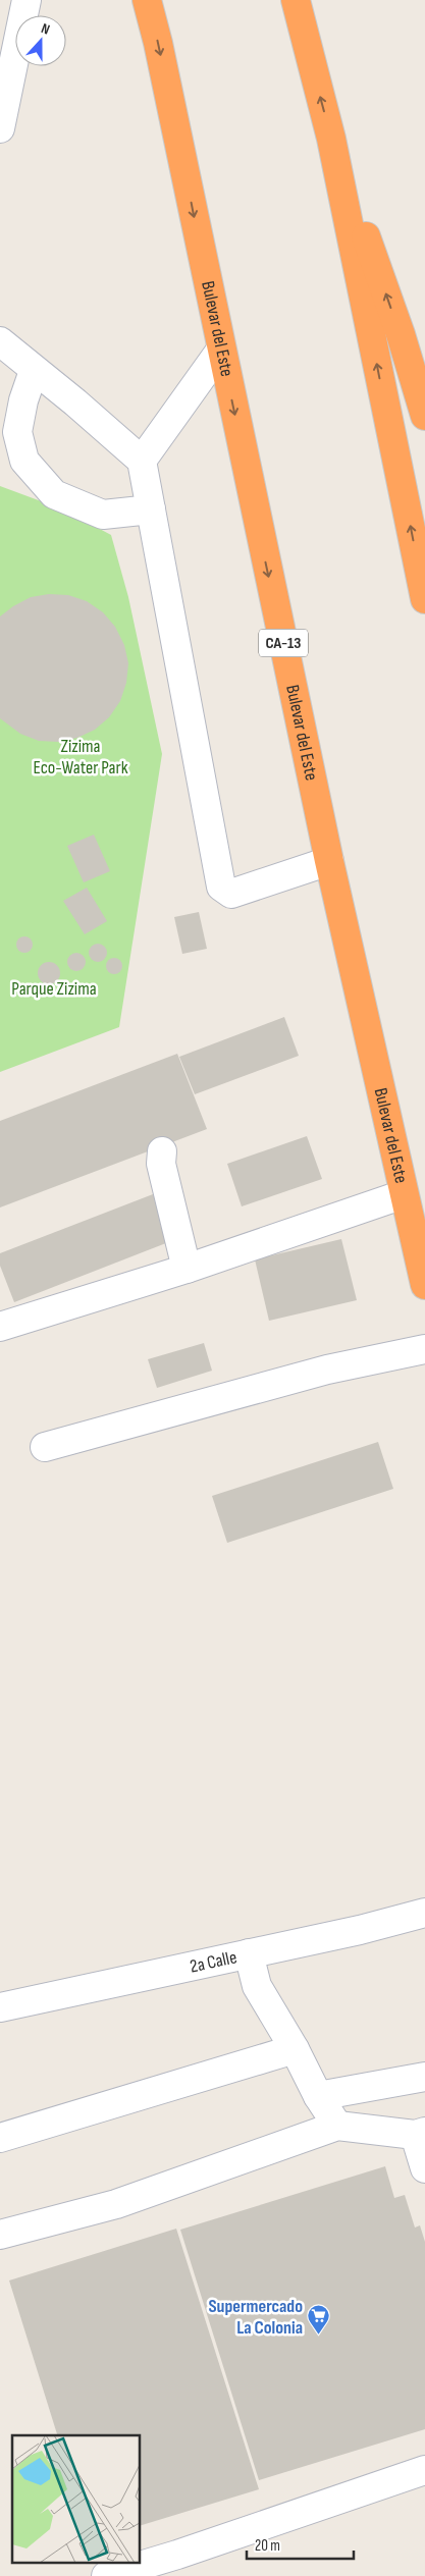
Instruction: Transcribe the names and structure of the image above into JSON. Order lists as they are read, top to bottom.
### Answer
{
  "streets": {
    "highway": ["Bulevar del Este", "CA-13"],
    "street": ["2a Calle"]
  },
  "parks": ["Zizima Eco-Water Park", "Parque Zizima"],
  "places": {
    "supermarket": ["Supermercado La Colonia"]
  },
  "scale_bar": "20 m",
  "north": "top"
}
